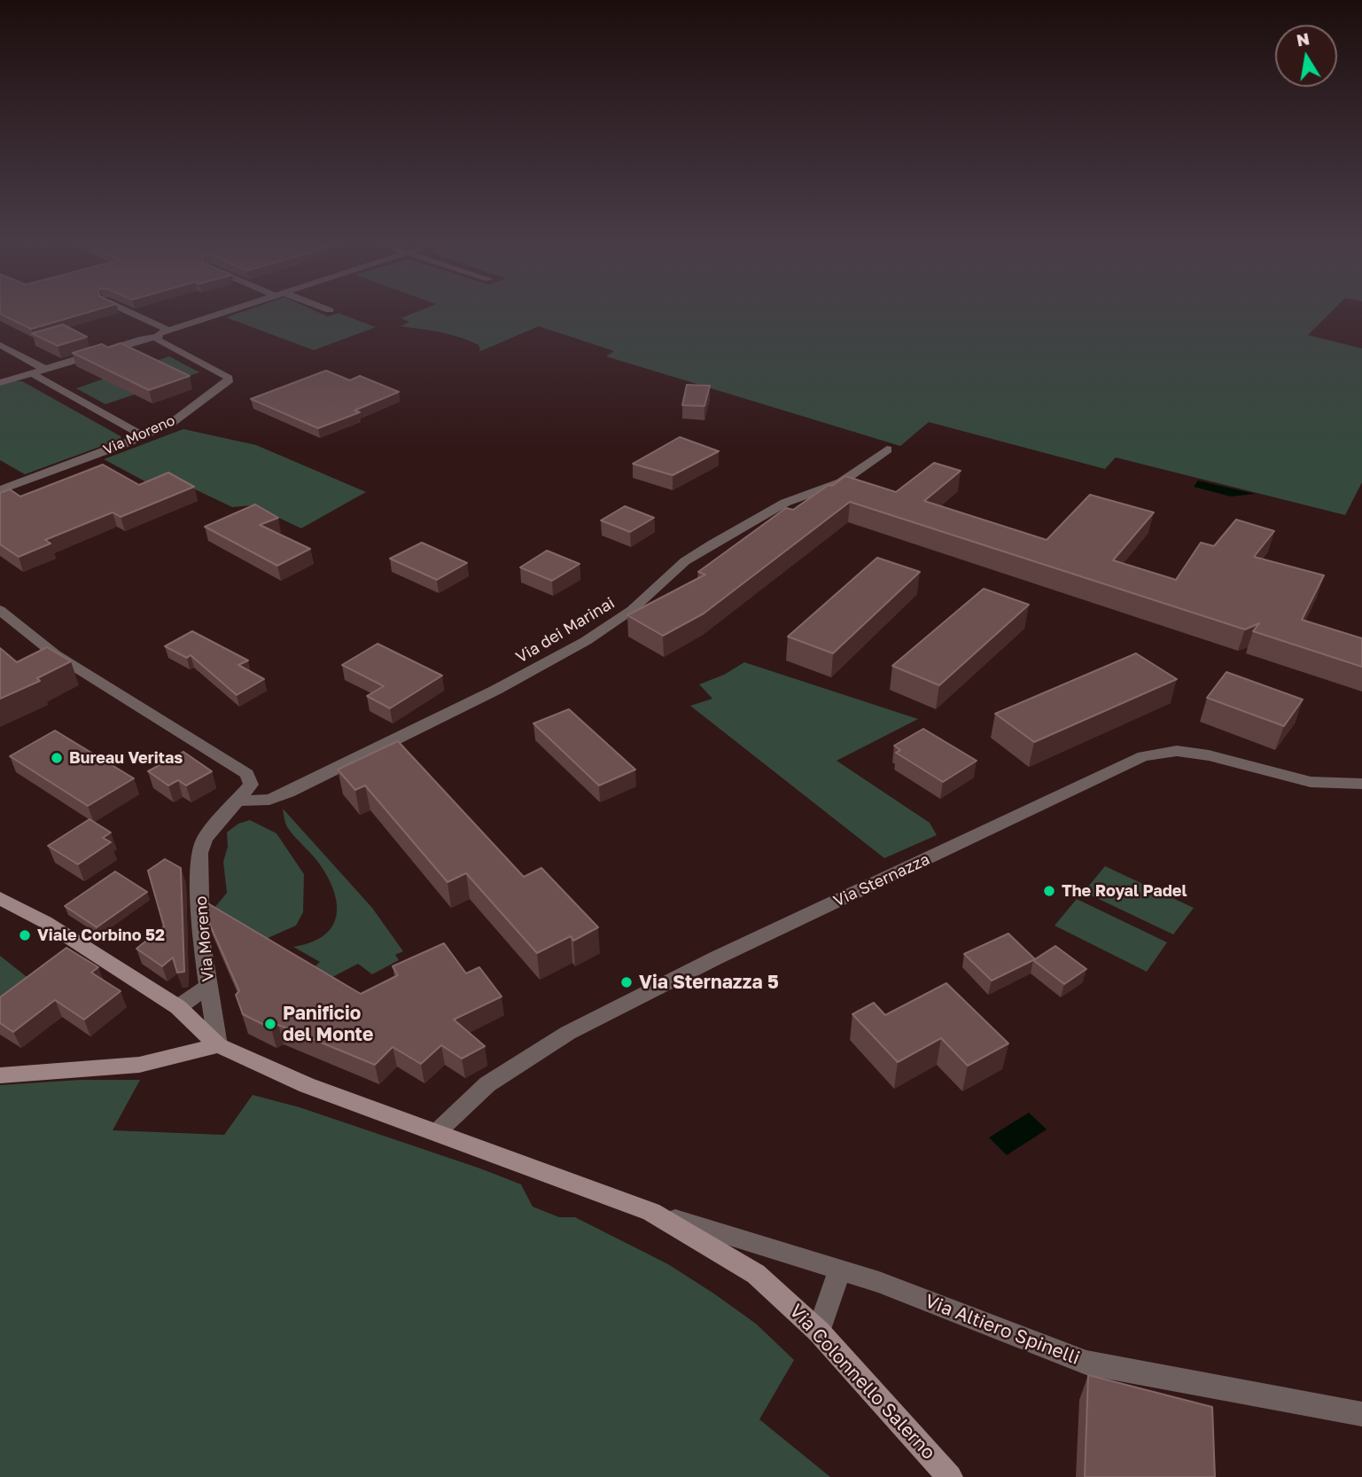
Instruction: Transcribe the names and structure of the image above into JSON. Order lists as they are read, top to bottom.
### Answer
{
  "streets": {
    "main road": ["Via Colonnello Salerno"],
    "street": [
      "Via Moreno",
      "Via dei Marinai",
      "Via Sternazza",
      "Via Altiero Spinelli"
    ]
  },
  "crossings": [
    ["Via Moreno", "Via dei Marinai"],
    ["Via Moreno", "Via Colonnello Salerno"],
    ["Via Sternazza", "Via Colonnello Salerno"],
    ["Via Altiero Spinelli", "Via Colonnello Salerno"]
  ],
  "places": [
    "Bureau Veritas",
    "The Royal Padel",
    "Viale Corbino 52",
    "Via Sternazza 5",
    "Panificio del Monte"
  ],
  "north": "top"
}
